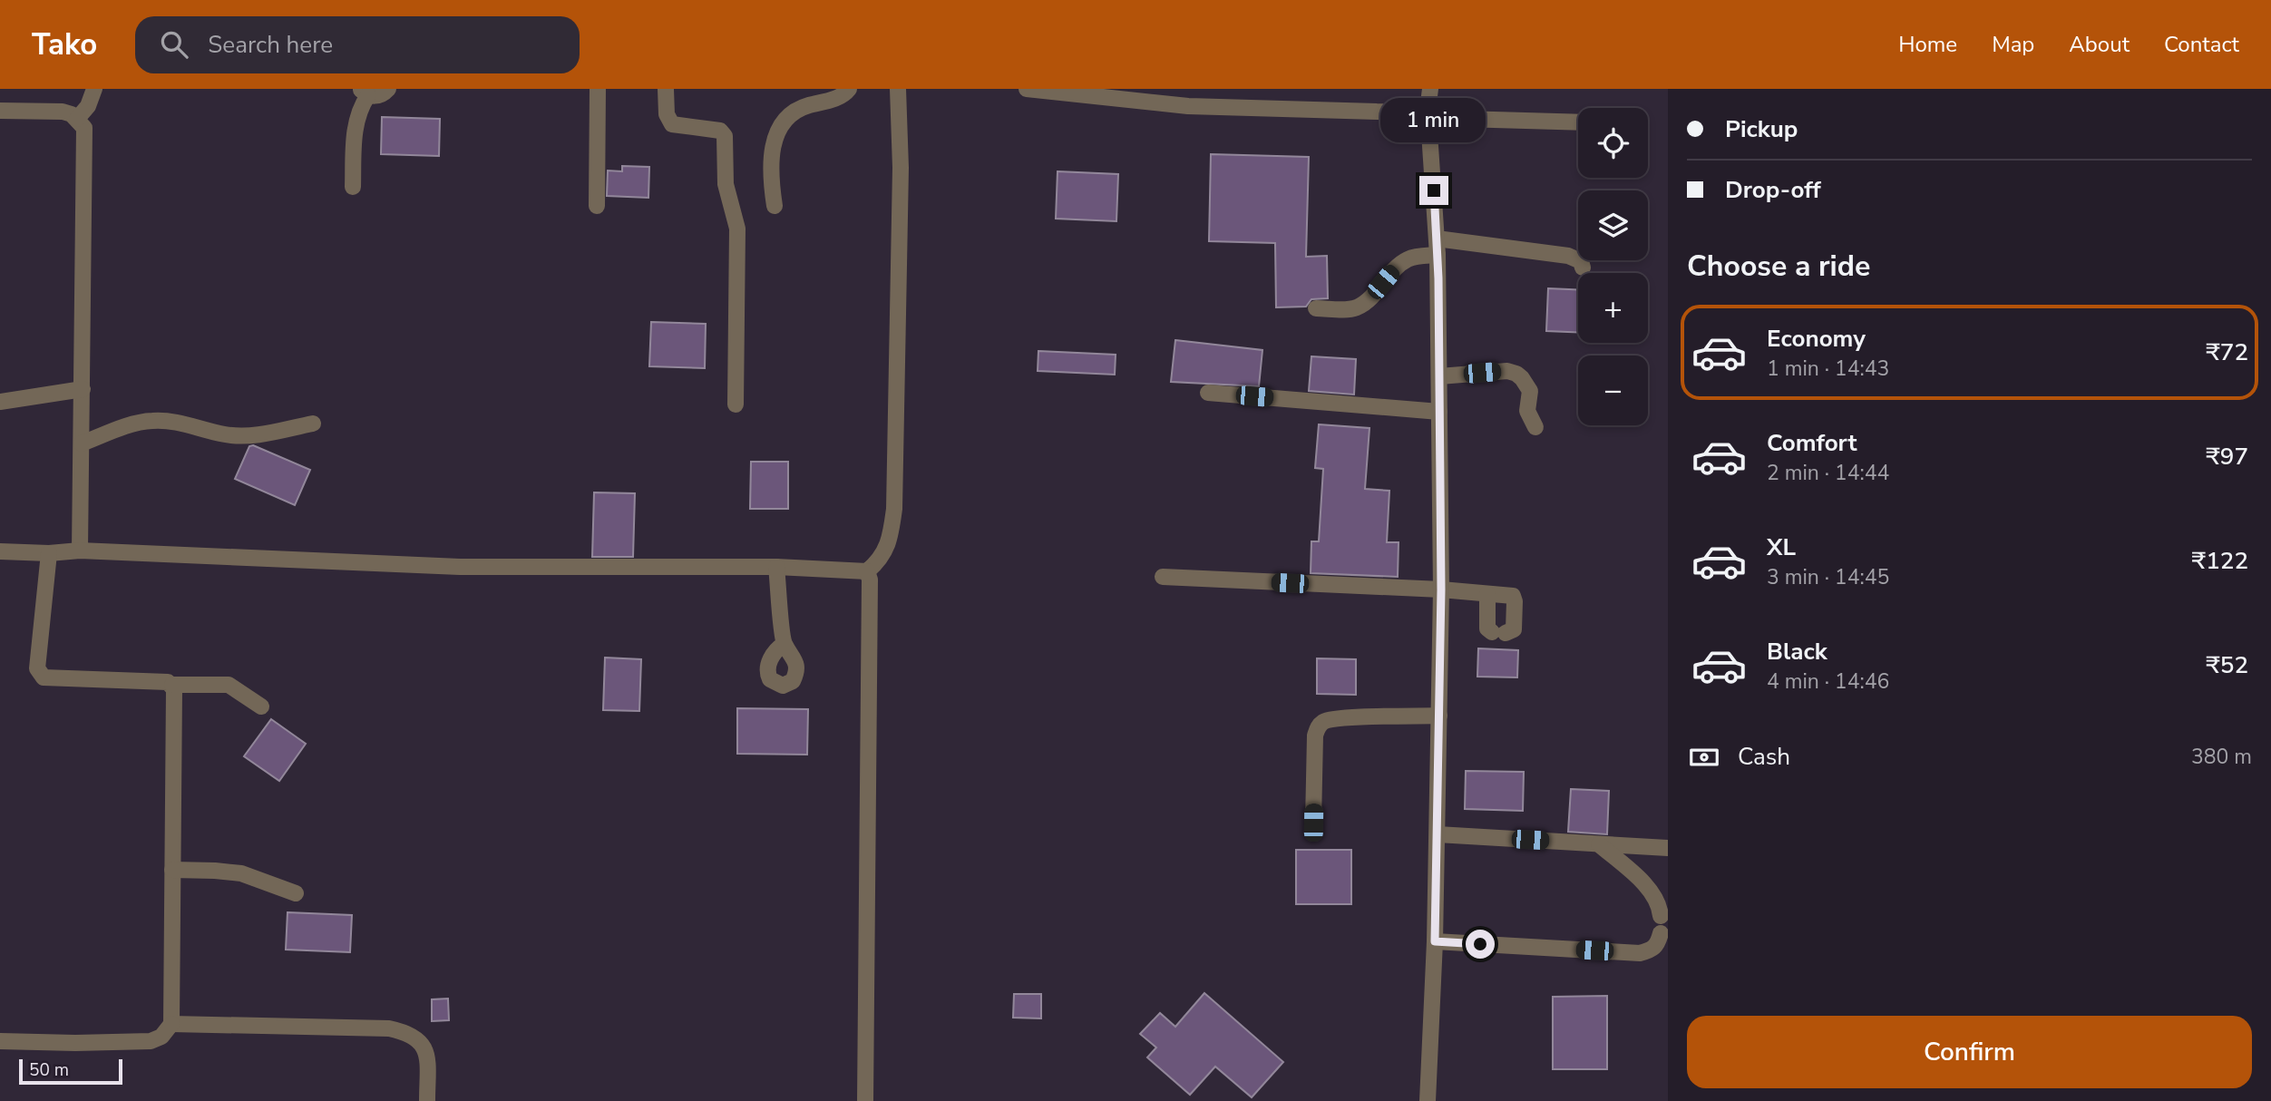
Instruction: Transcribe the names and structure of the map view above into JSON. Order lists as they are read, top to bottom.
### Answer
{
  "scale_bar": "50 m",
  "page": {
    "header": "Tako",
    "search": "Search here",
    "nav": [
      "Home",
      "Map",
      "About",
      "Contact"
    ],
    "banner": ["Pickup", "Drop-off"],
    "bubble": "1 min",
    "map_buttons": ["+", "−"],
    "heading": "Choose a ride",
    "list": [
      {
        "name": "Economy",
        "note": "1 min · 14:43",
        "value": "₹72"
      },
      {
        "name": "Comfort",
        "note": "2 min · 14:44",
        "value": "₹97"
      },
      {
        "name": "XL",
        "note": "3 min · 14:45",
        "value": "₹122"
      },
      {
        "name": "Black",
        "note": "4 min · 14:46",
        "value": "₹52"
      }
    ],
    "pay": ["Cash", "380 m"],
    "buttons": "Confirm",
    "scale": "50 m"
  }
}
